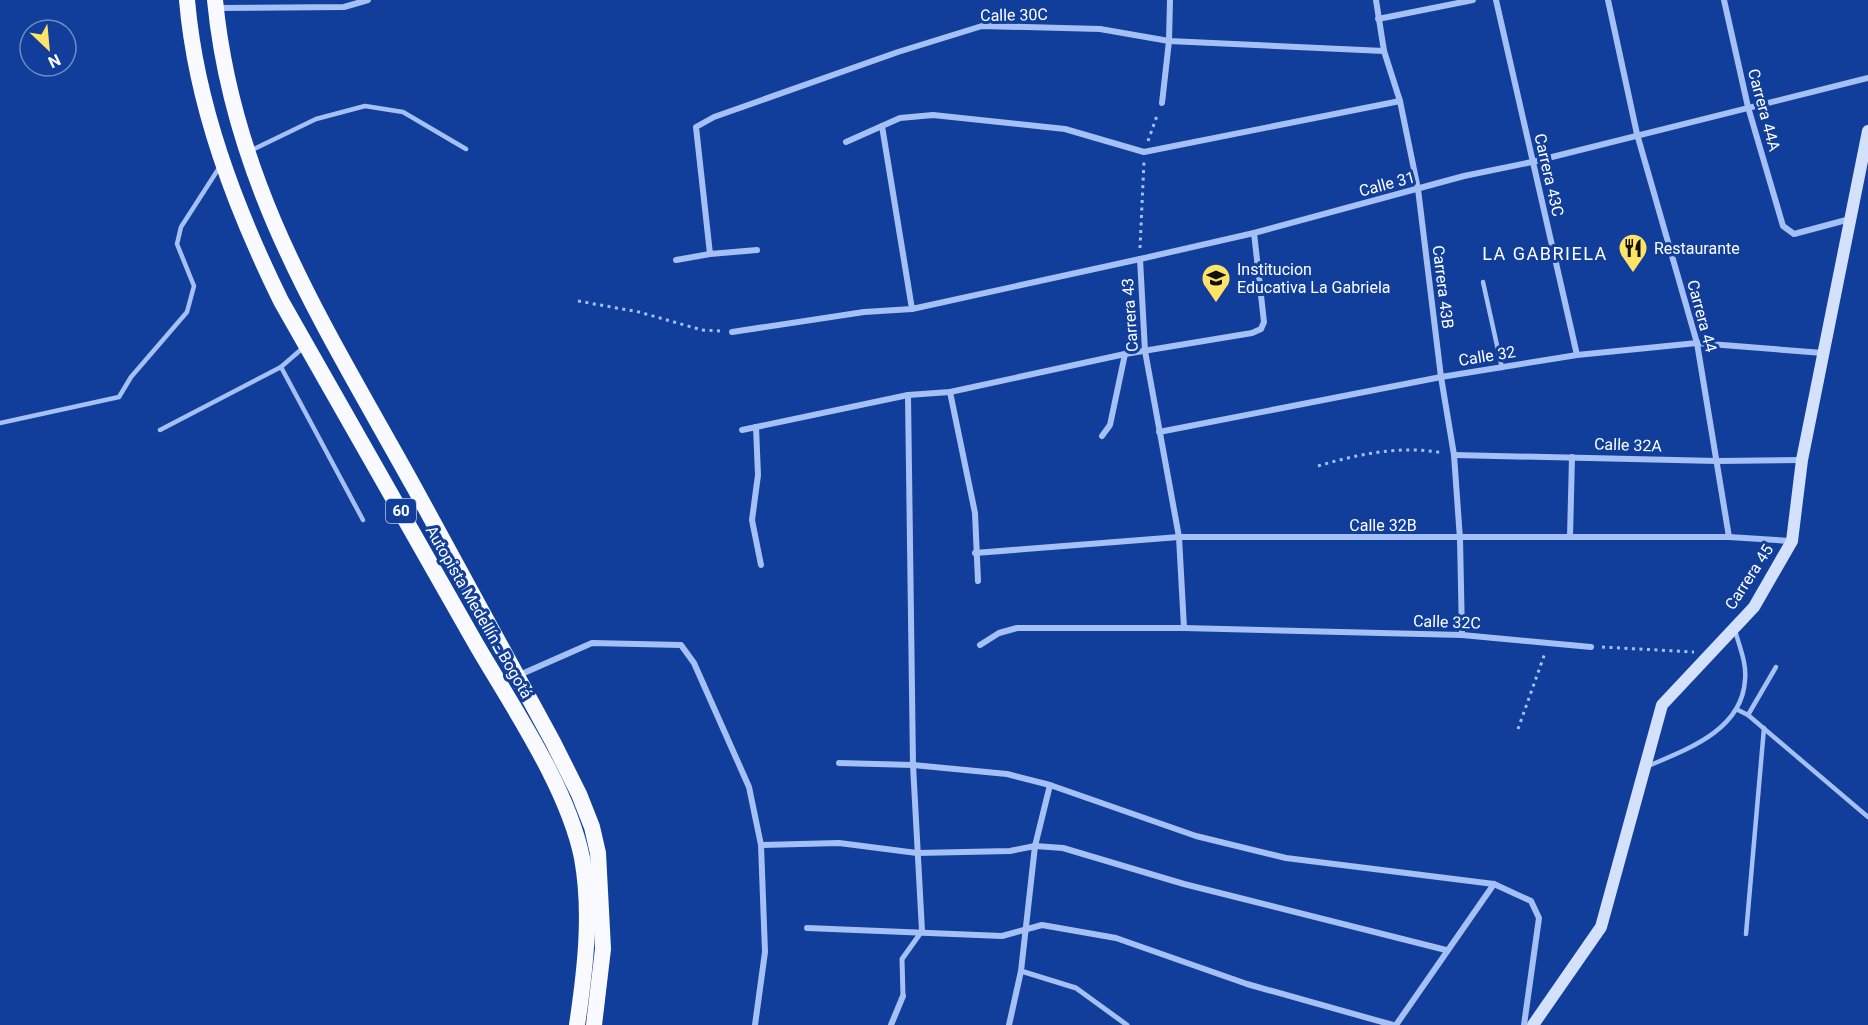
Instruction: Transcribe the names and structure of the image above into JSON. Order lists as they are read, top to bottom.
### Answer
{
  "streets": {
    "highway": ["60", "Autopista Medellín - Bogotá"],
    "main road": ["Carrera 45"],
    "street": [
      "Calle 30C",
      "Carrera 44A",
      "Carrera 43C",
      "Calle 31",
      "Carrera 43B",
      "Carrera 43",
      "Carrera 44",
      "Calle 32",
      "Calle 32A",
      "Calle 32B",
      "Calle 32C"
    ]
  },
  "crossings": [
    ["Calle 30C", "Carrera 43B"],
    ["Carrera 44A", "Calle 31"],
    ["Carrera 44A", "Carrera 45"],
    ["Carrera 43C", "Calle 31"],
    ["Carrera 43C", "Calle 32"],
    ["Calle 31", "Carrera 43B"],
    ["Calle 31", "Carrera 43"],
    ["Calle 31", "Carrera 44"],
    ["Carrera 43B", "Calle 32"],
    ["Carrera 43B", "Calle 32A"],
    ["Carrera 43B", "Calle 32B"],
    ["Carrera 43B", "Calle 32C"],
    ["Carrera 43", "Calle 32"],
    ["Carrera 43", "Calle 32B"],
    ["Carrera 43", "Calle 32C"],
    ["Carrera 44", "Calle 32"],
    ["Carrera 44", "Calle 32A"],
    ["Carrera 44", "Calle 32B"],
    ["Calle 32", "Carrera 45"],
    ["Calle 32A", "Carrera 45"],
    ["Calle 32B", "Carrera 45"]
  ],
  "districts": ["LA GABRIELA"],
  "places": {
    "restaurant": ["Restaurante"],
    "school or university": ["Institucion Educativa La Gabriela"]
  },
  "north": "bottom right"
}
